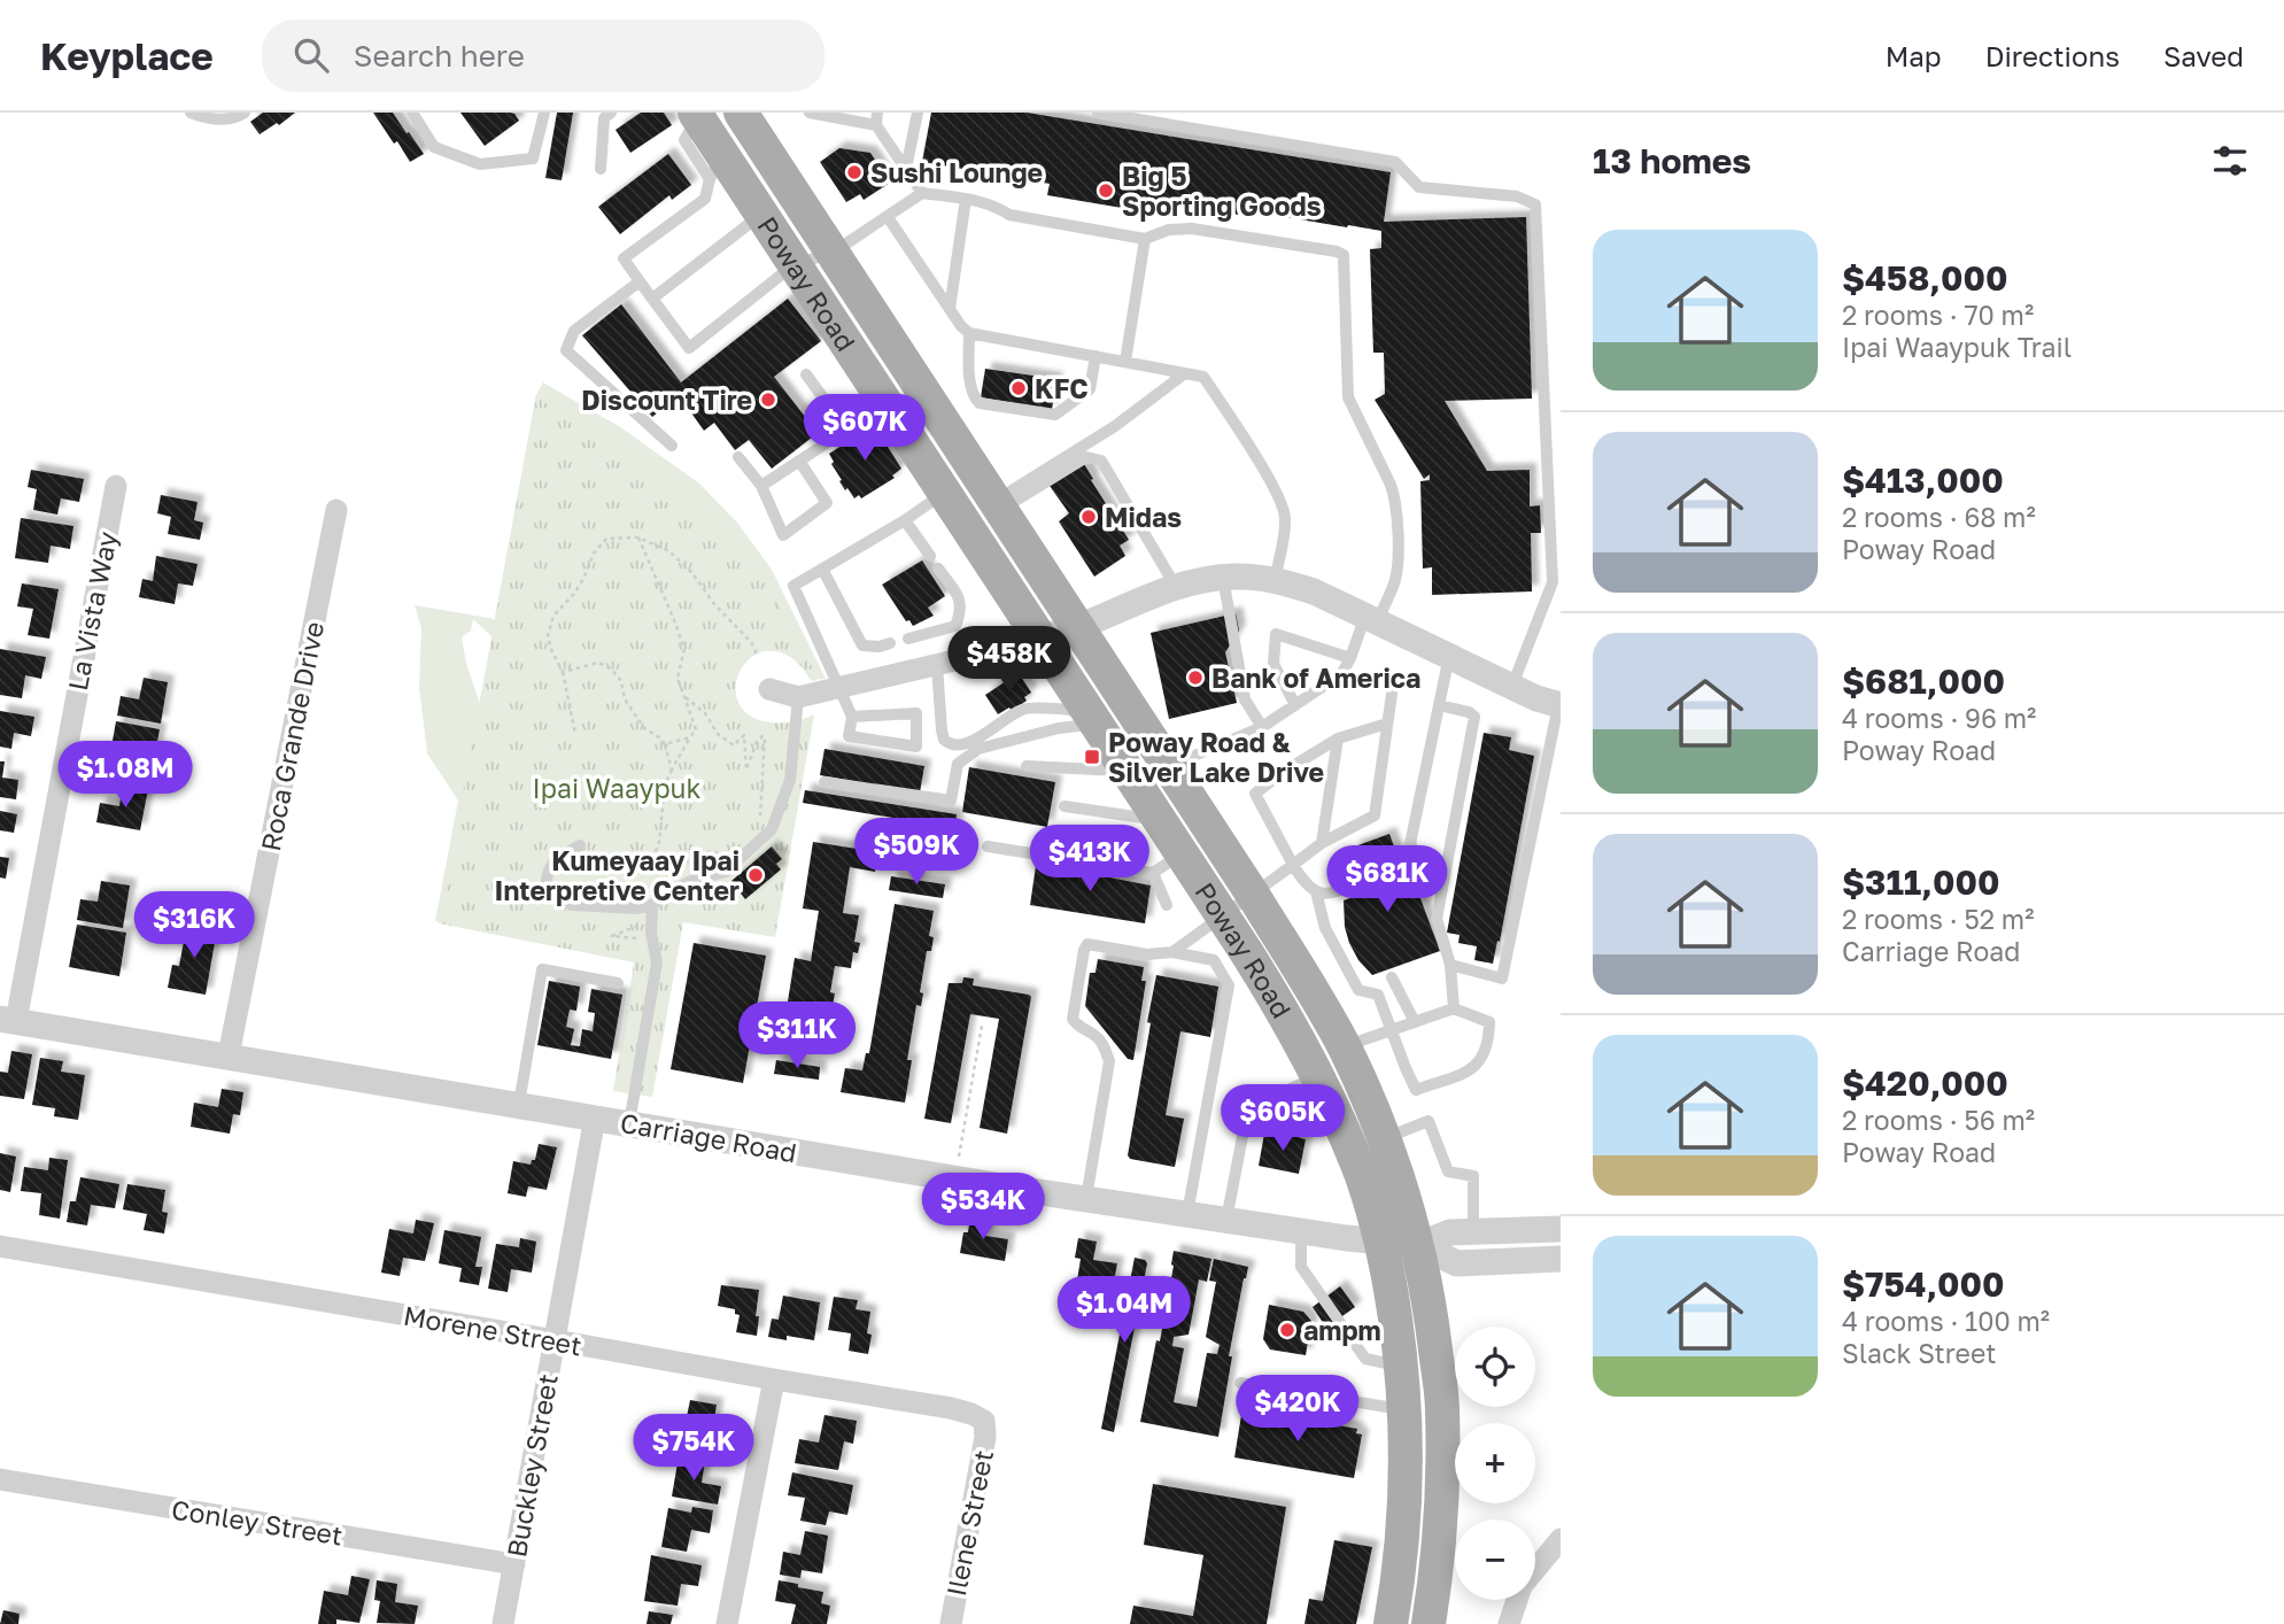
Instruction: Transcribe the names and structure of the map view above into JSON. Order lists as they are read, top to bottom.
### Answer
{
  "streets": {
    "main road": ["Poway Road"],
    "street": [
      "La Vista Way",
      "Roca Grande Drive",
      "Carriage Road",
      "Morene Street",
      "Buckley Street",
      "Conley Street",
      "Ilene Street"
    ]
  },
  "crossings": [
    ["Poway Road", "Carriage Road"],
    ["La Vista Way", "Carriage Road"],
    ["Roca Grande Drive", "Carriage Road"],
    ["Carriage Road", "Buckley Street"],
    ["Morene Street", "Buckley Street"],
    ["Morene Street", "Ilene Street"],
    ["Buckley Street", "Conley Street"]
  ],
  "parks": ["Ipai Waaypuk"],
  "places": {
    "other": [
      "Sushi Lounge",
      "Big 5 Sporting Goods",
      "KFC",
      "Discount Tire",
      "Midas",
      "Bank of America",
      "Kumeyaay Ipai Interpretive Center",
      "ampm"
    ],
    "transit": ["Poway Road & Silver Lake Drive"]
  },
  "page": {
    "header": "Keyplace",
    "search": "Search here",
    "nav": ["Map", "Directions", "Saved"],
    "heading": "13 homes",
    "list": [
      {
        "name": "$458,000",
        "note": "2 rooms · 70 m² · Ipai Waaypuk Trail"
      },
      {
        "name": "$413,000",
        "note": "2 rooms · 68 m² · Poway Road"
      },
      {
        "name": "$681,000",
        "note": "4 rooms · 96 m² · Poway Road"
      },
      {
        "name": "$311,000",
        "note": "2 rooms · 52 m² · Carriage Road"
      },
      {
        "name": "$420,000",
        "note": "2 rooms · 56 m² · Poway Road"
      },
      {
        "name": "$754,000",
        "note": "4 rooms · 100 m² · Slack Street"
      }
    ],
    "price": [
      "$607K",
      "$458K",
      "$1.08M",
      "$509K",
      "$413K",
      "$681K",
      "$316K",
      "$311K",
      "$605K",
      "$534K",
      "$1.04M",
      "$420K",
      "$754K"
    ],
    "map_buttons": ["+", "−"]
  }
}
